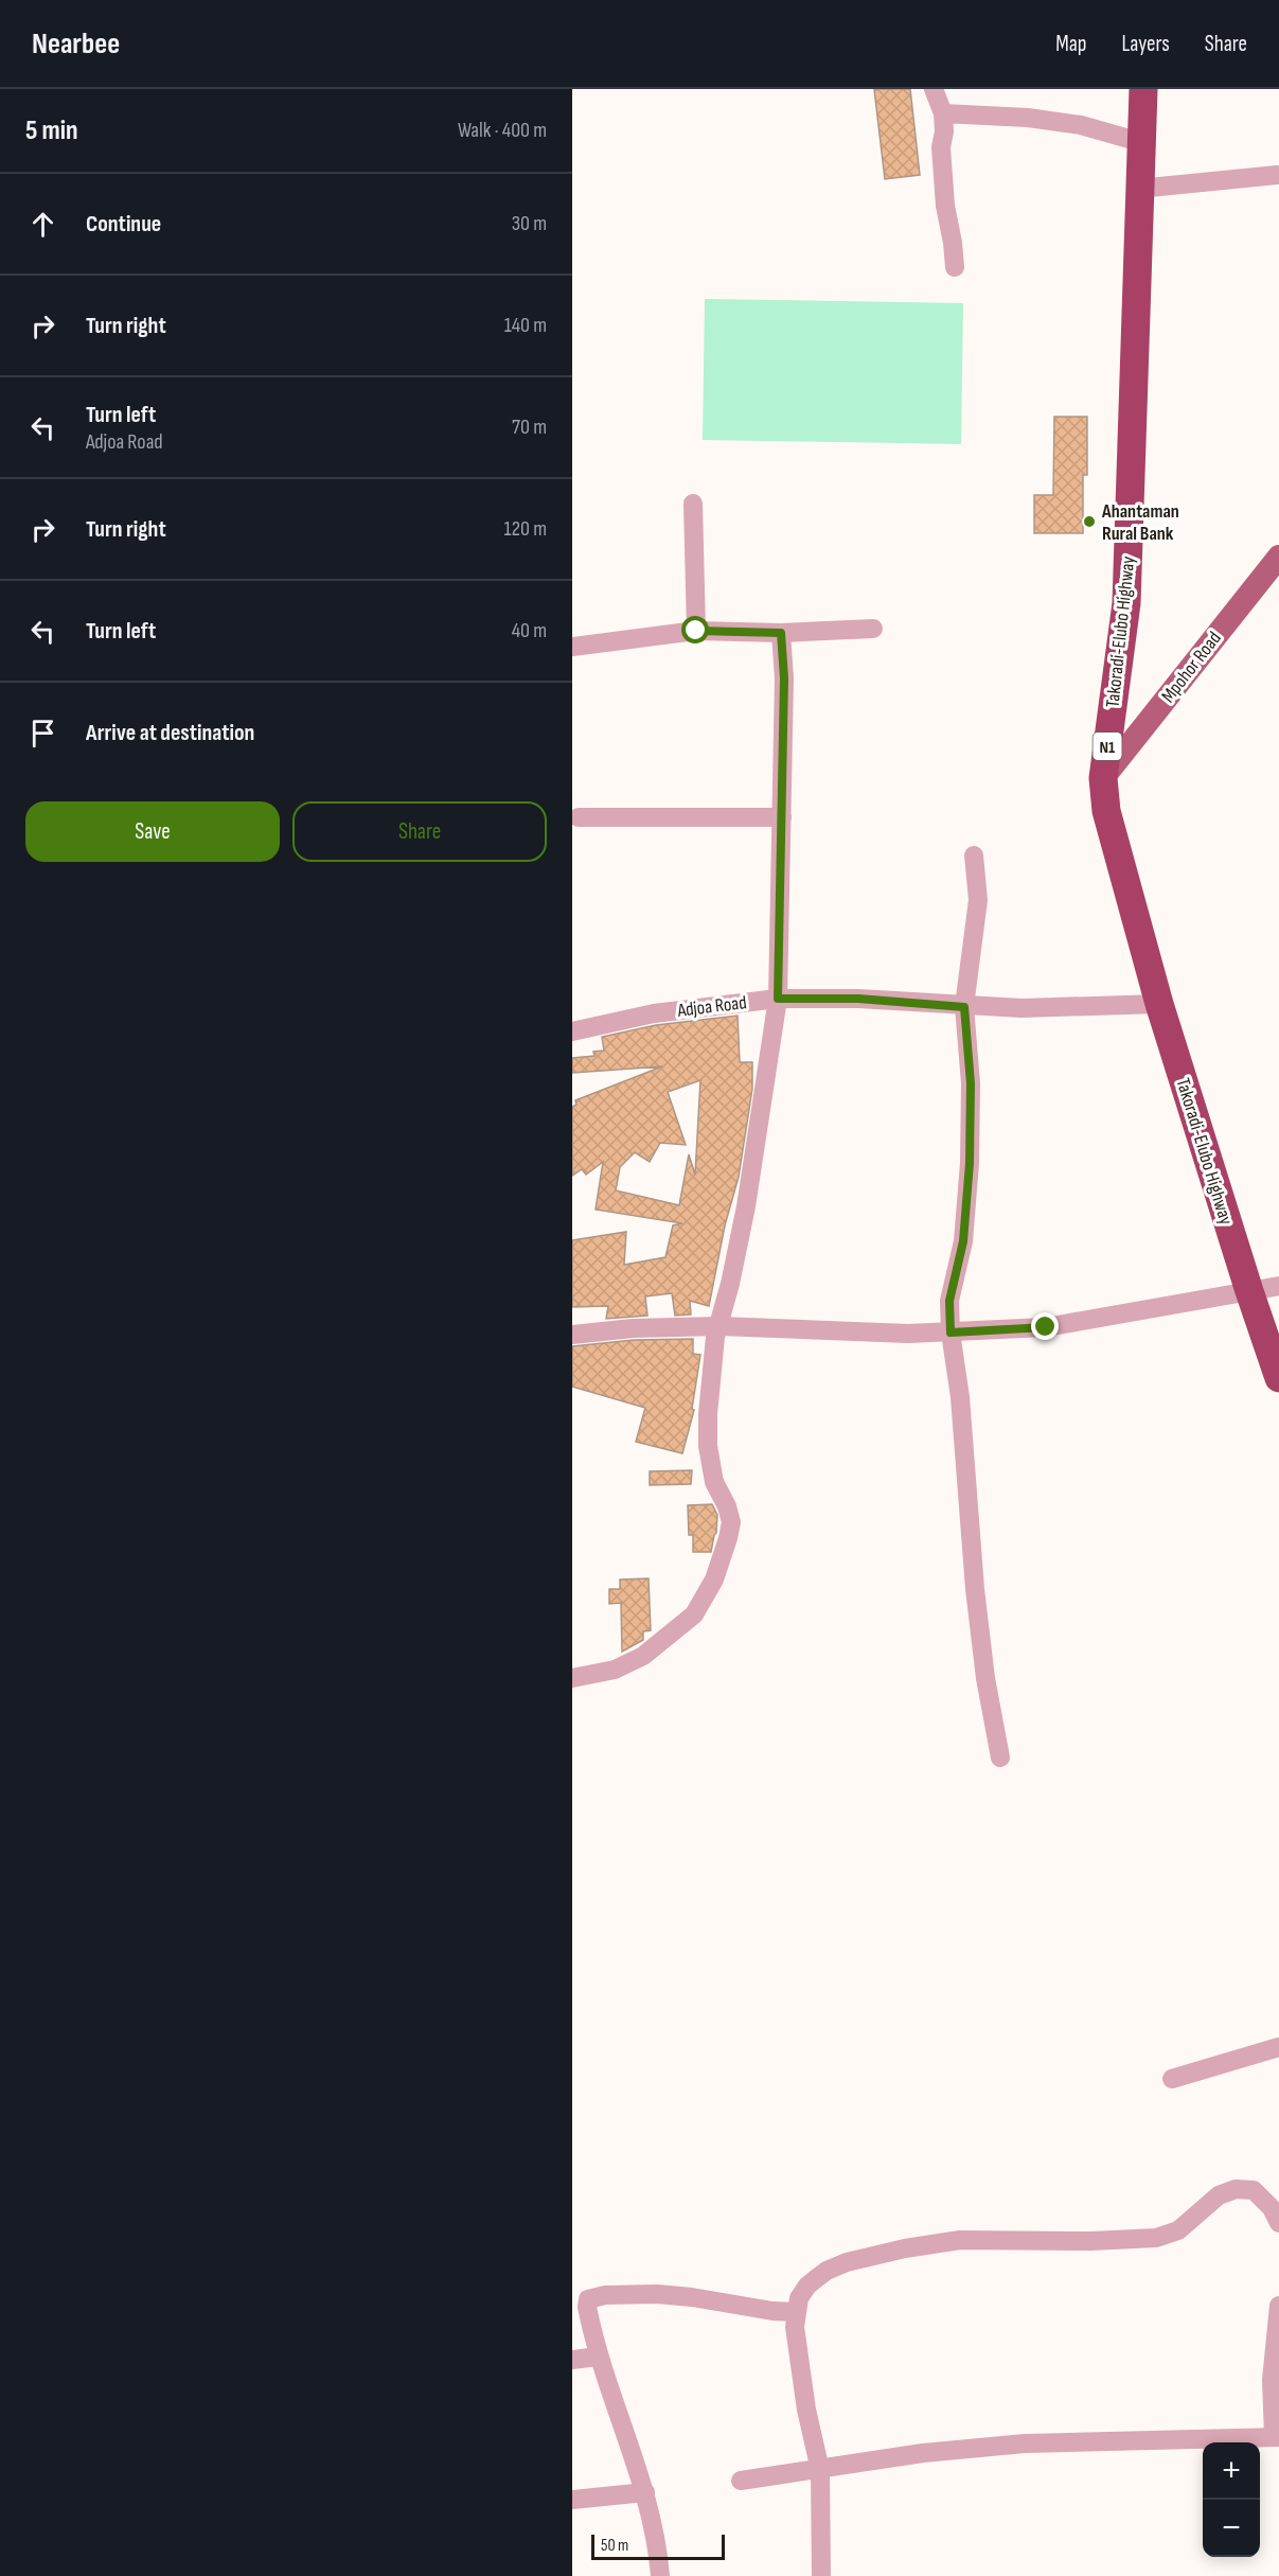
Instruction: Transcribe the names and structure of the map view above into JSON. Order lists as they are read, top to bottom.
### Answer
{
  "streets": {
    "highway": ["Takoradi-Elubo Highway", "N1"],
    "main road": ["Mpohor Road"],
    "street": ["Adjoa Road"]
  },
  "crossings": [
    ["Takoradi-Elubo Highway", "Mpohor Road"],
    ["Takoradi-Elubo Highway", "Adjoa Road"]
  ],
  "places": ["Ahantaman Rural Bank"],
  "scale_bar": "50 m",
  "page": {
    "header": "Nearbee",
    "nav": ["Map", "Layers", "Share"],
    "heading": ["5 min", "Walk · 400 m"],
    "list": [
      ["Continue", "30 m"],
      ["Turn right", "140 m"],
      ["Turn left", "Adjoa Road", "70 m"],
      ["Turn right", "120 m"],
      ["Turn left", "40 m"],
      "Arrive at destination"
    ],
    "buttons": ["Save", "Share"],
    "map_buttons": ["+", "−"],
    "scale": "50 m"
  }
}
